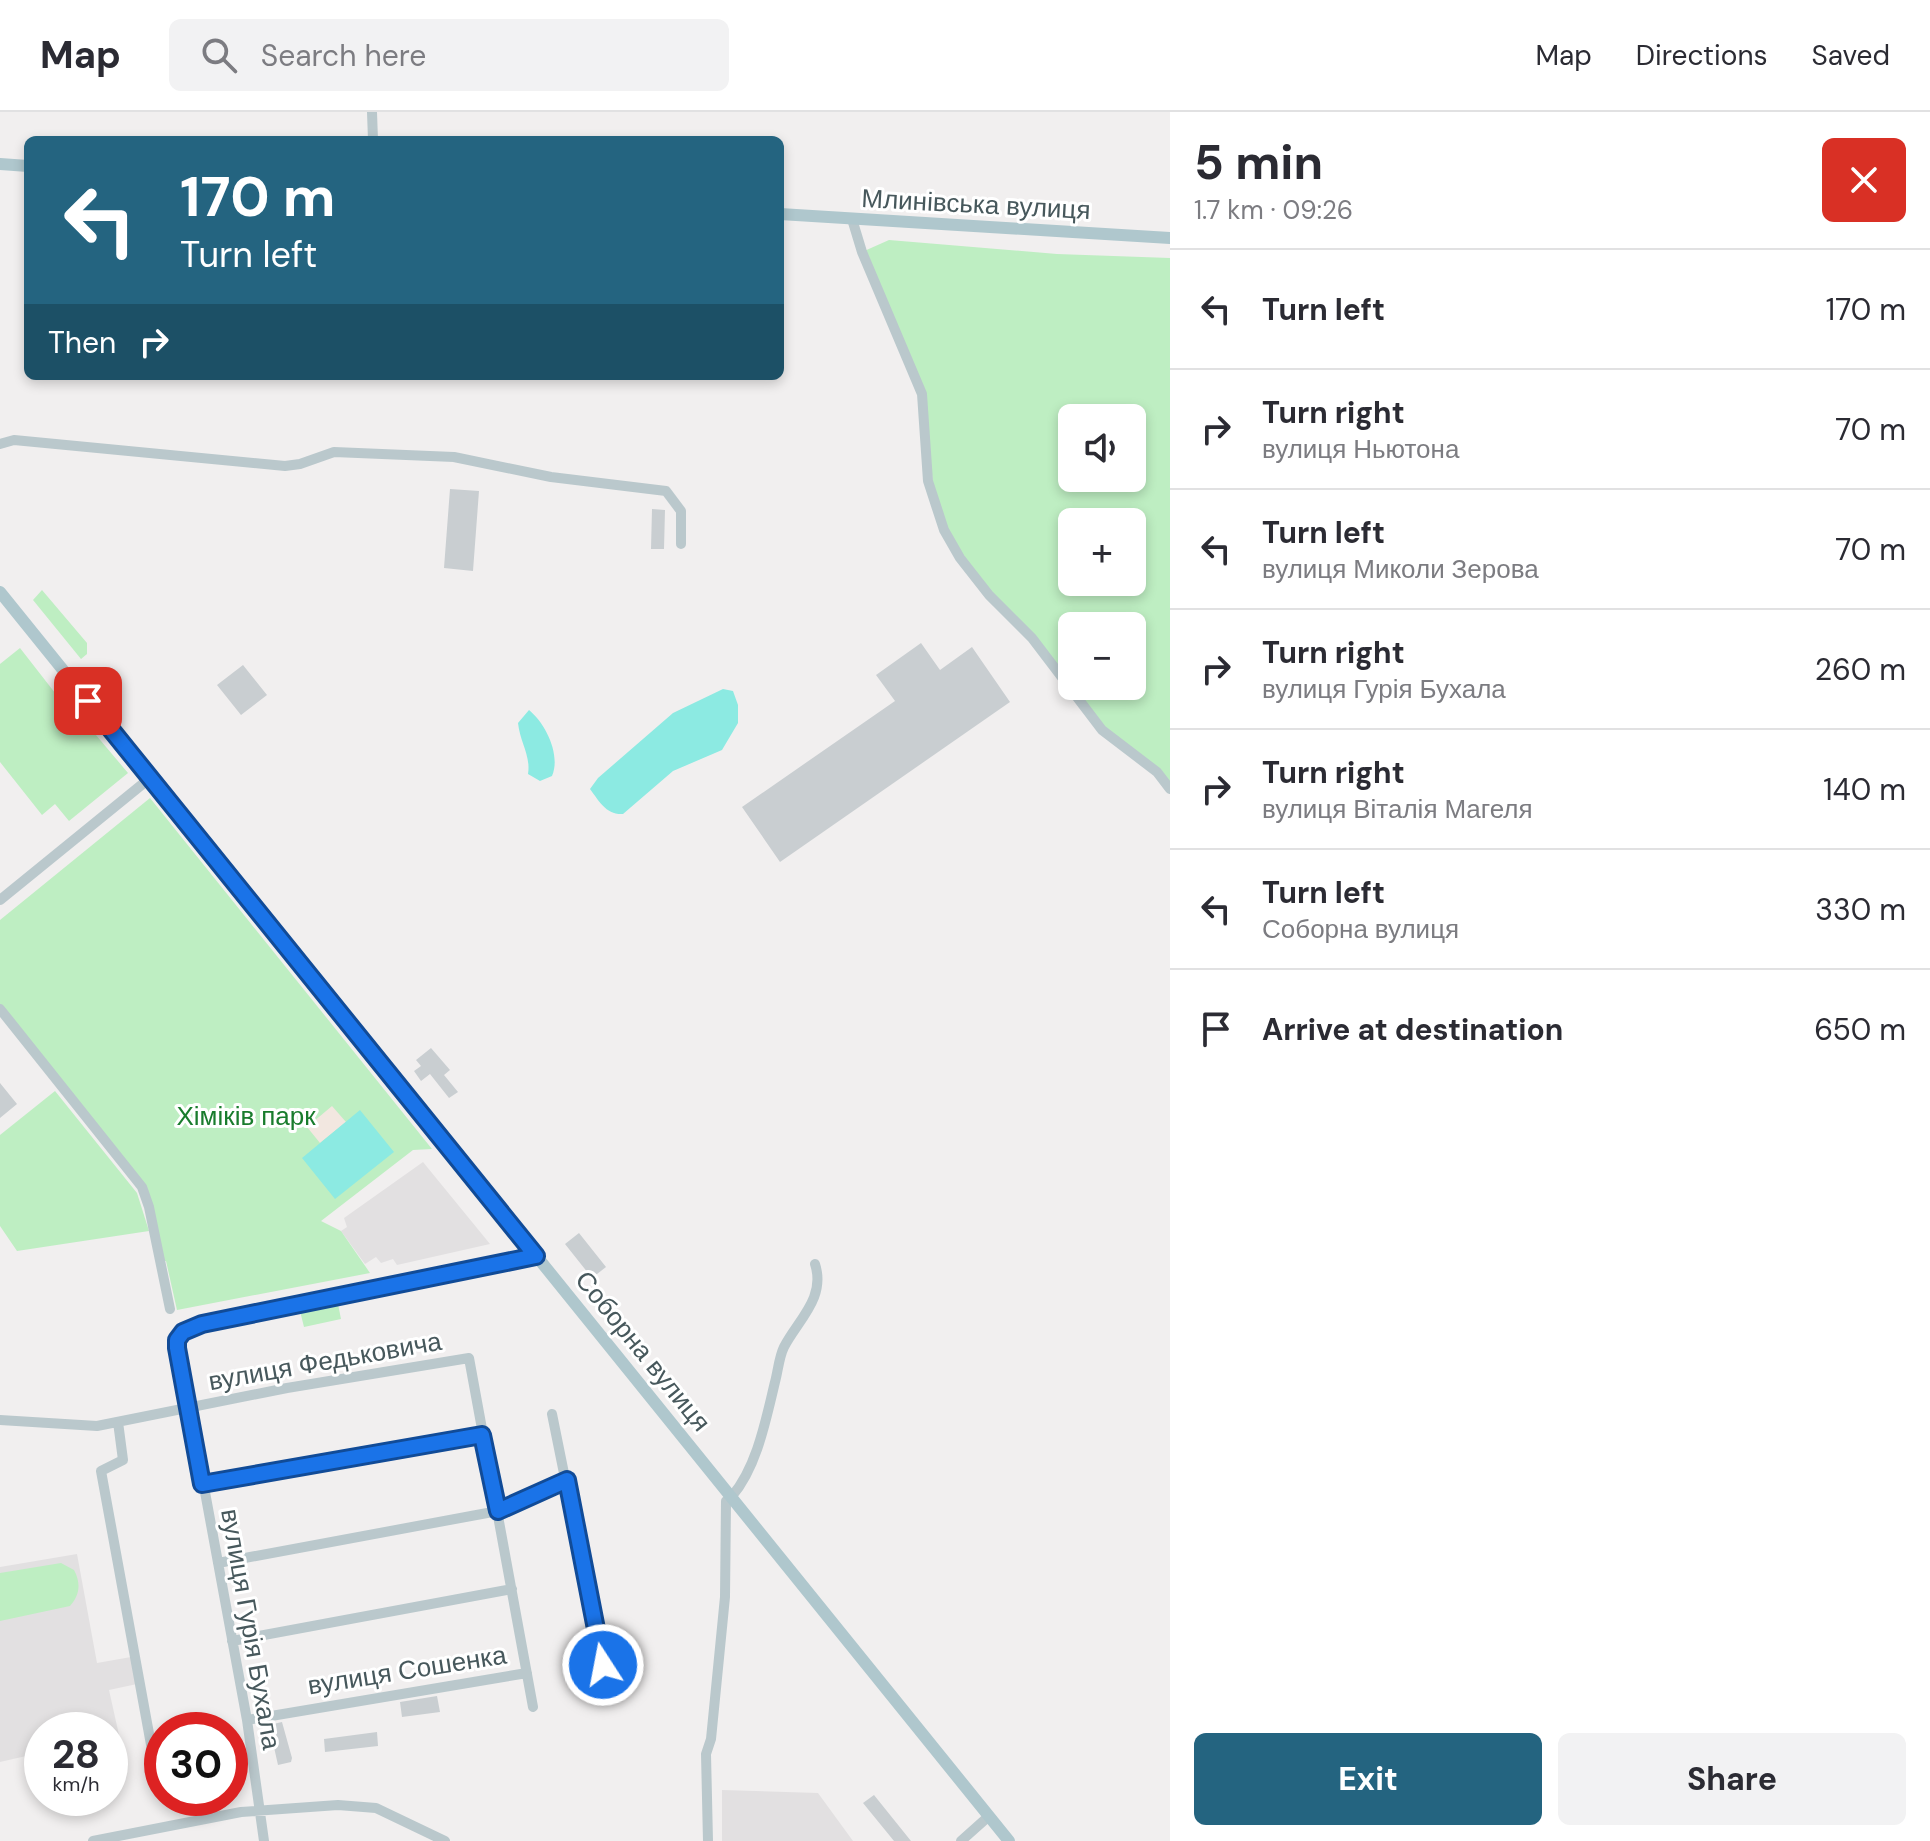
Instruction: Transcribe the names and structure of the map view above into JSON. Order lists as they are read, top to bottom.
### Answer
{
  "streets": {
    "main road": ["Млинівська вулиця", "Соборна вулиця"],
    "street": ["вулиця Федьковича", "вулиця Гурія Бухала", "вулиця Сошенка"]
  },
  "crossings": [
    ["Соборна вулиця", "вулиця Гурія Бухала"],
    ["вулиця Федьковича", "вулиця Гурія Бухала"]
  ],
  "parks": ["Хіміків парк"],
  "page": {
    "header": "Map",
    "search": "Search here",
    "nav": ["Map", "Directions", "Saved"],
    "heading": ["5 min", "1.7 km · 09:26"],
    "turn": ["170 m", "Turn left"],
    "list": [
      {
        "name": "Turn left",
        "value": "170 m"
      },
      {
        "name": "Turn right",
        "note": "вулиця Ньютона",
        "value": "70 m"
      },
      {
        "name": "Turn left",
        "note": "вулиця Миколи Зерова",
        "value": "70 m"
      },
      {
        "name": "Turn right",
        "note": "вулиця Гурія Бухала",
        "value": "260 m"
      },
      {
        "name": "Turn right",
        "note": "вулиця Віталія Магеля",
        "value": "140 m"
      },
      {
        "name": "Turn left",
        "note": "Соборна вулиця",
        "value": "330 m"
      },
      {
        "name": "Arrive at destination",
        "value": "650 m"
      }
    ],
    "then": "Then",
    "map_buttons": ["+", "−"],
    "speed": "28 km/h",
    "limit": "30",
    "buttons": ["Exit", "Share"]
  }
}
